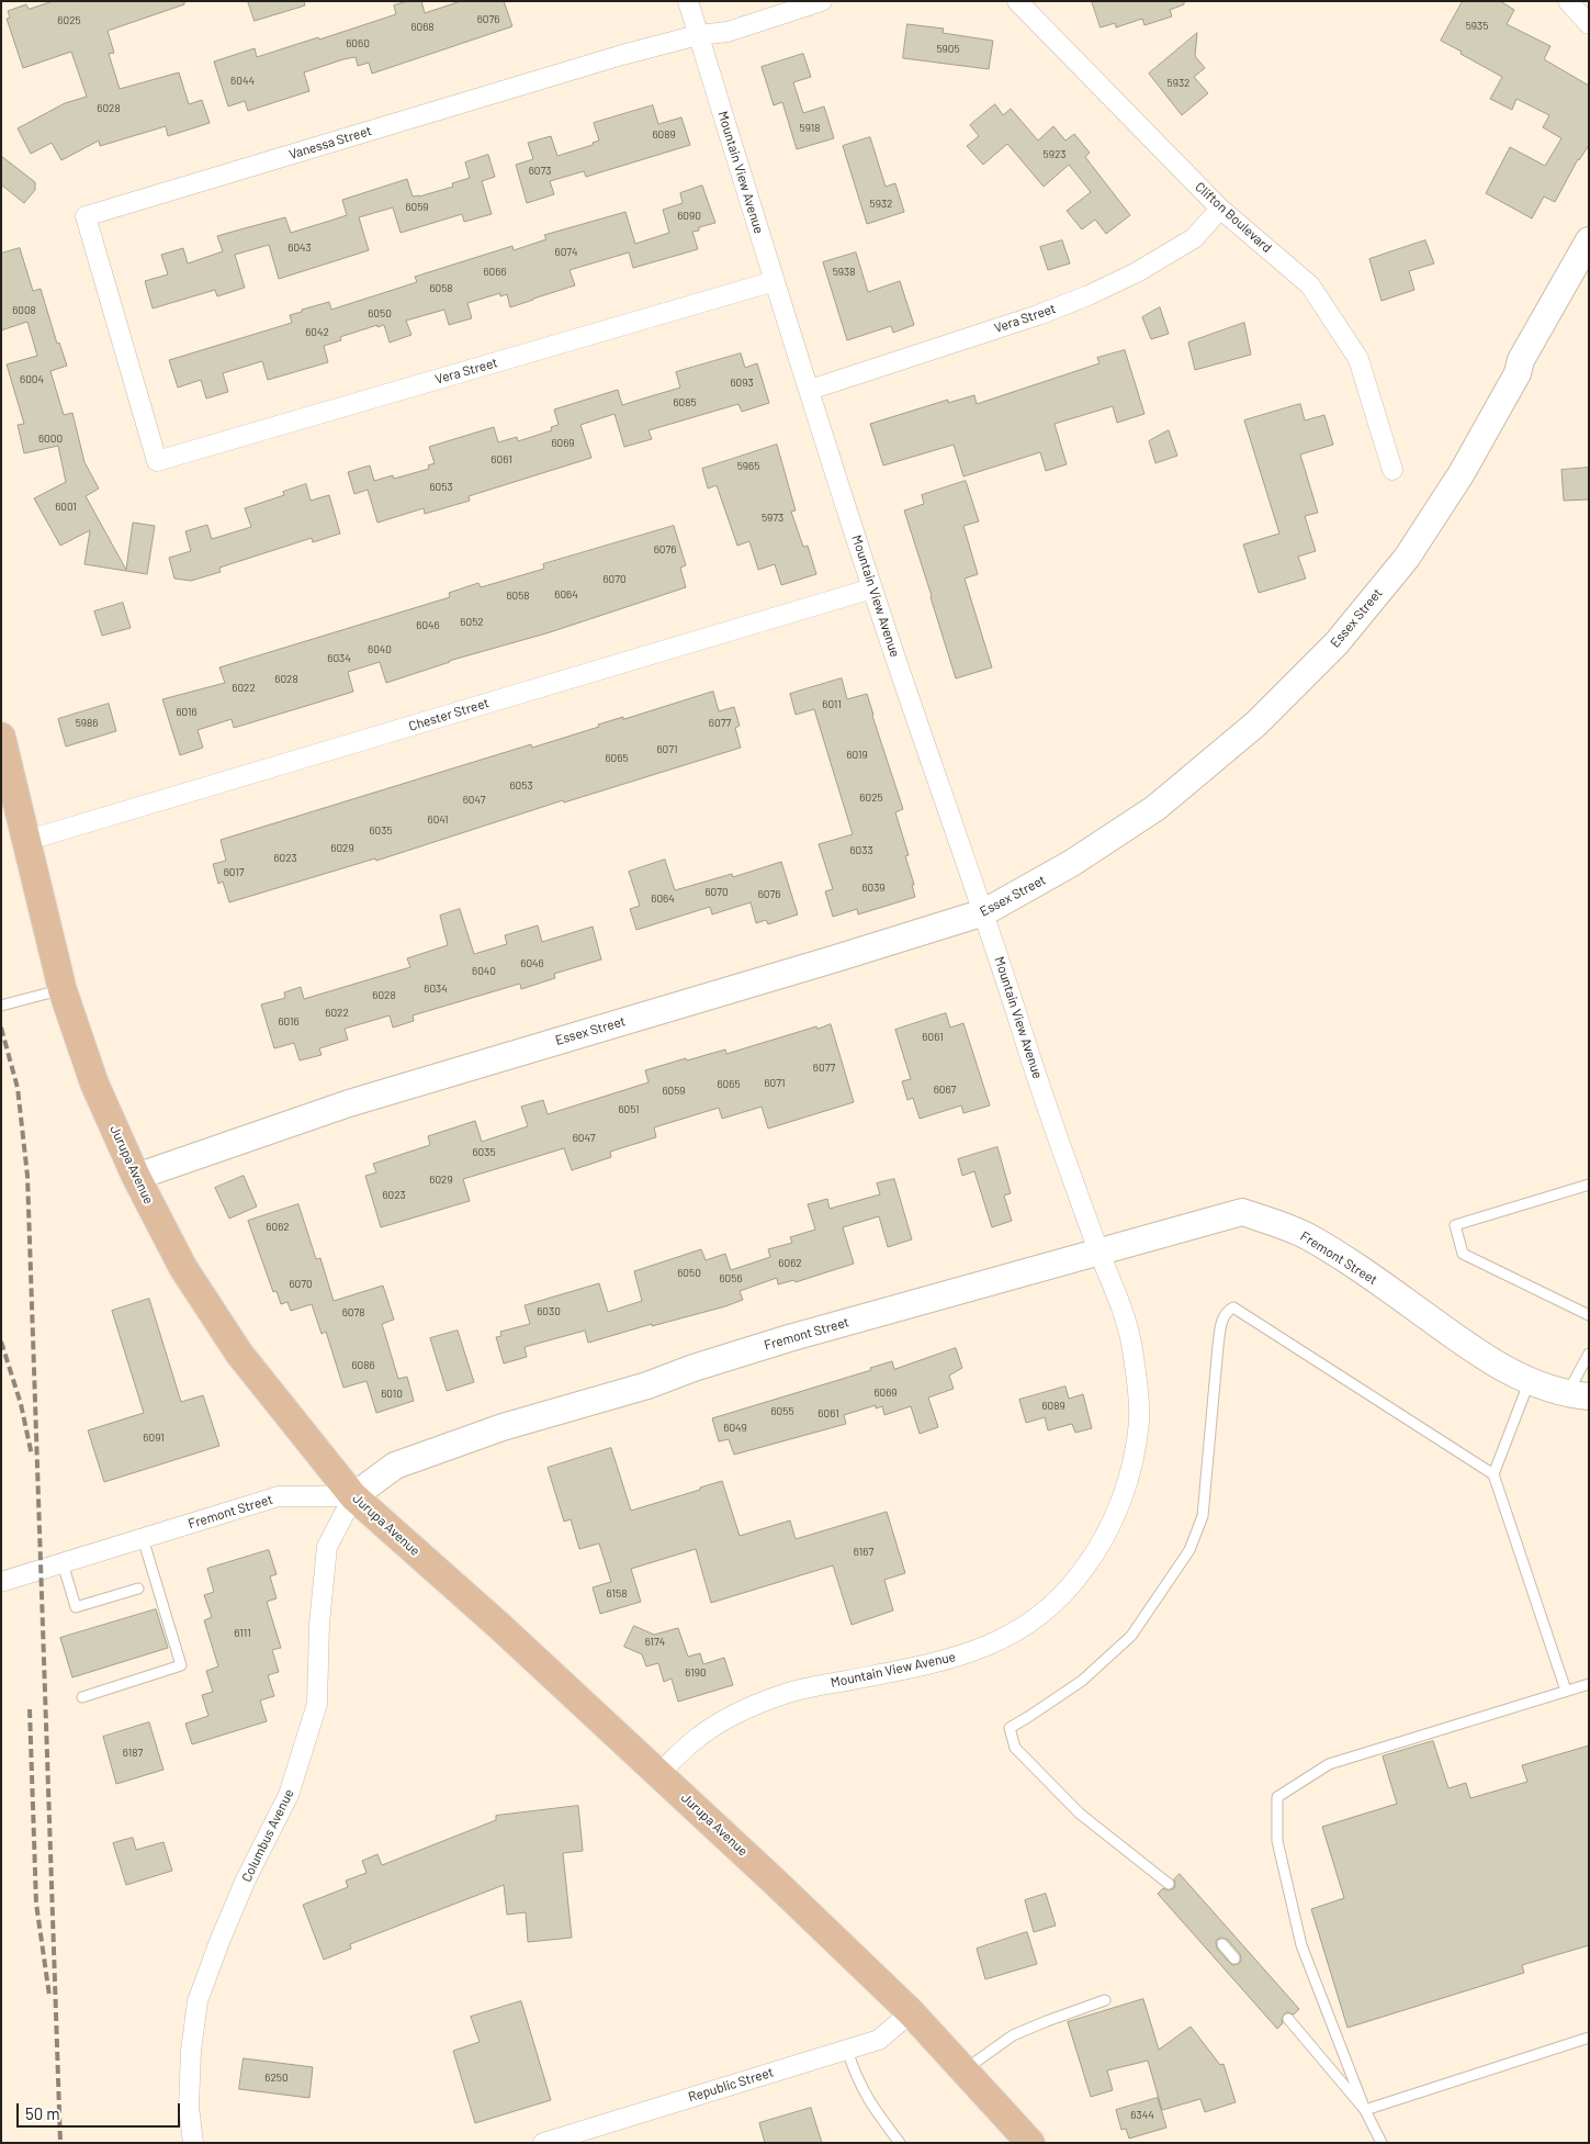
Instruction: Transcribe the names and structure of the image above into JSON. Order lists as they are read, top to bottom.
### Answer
{
  "streets": {
    "main road": ["Jurupa Avenue"],
    "street": [
      "Vanessa Street",
      "Mountain View Avenue",
      "Clifton Boulevard",
      "Vera Street",
      "Essex Street",
      "Chester Street",
      "Fremont Street",
      "Columbus Avenue",
      "Republic Street"
    ]
  },
  "crossings": [
    ["Vanessa Street", "Mountain View Avenue"],
    ["Vanessa Street", "Vera Street"],
    ["Mountain View Avenue", "Vera Street"],
    ["Mountain View Avenue", "Essex Street"],
    ["Mountain View Avenue", "Chester Street"],
    ["Mountain View Avenue", "Jurupa Avenue"],
    ["Mountain View Avenue", "Fremont Street"],
    ["Clifton Boulevard", "Vera Street"],
    ["Essex Street", "Jurupa Avenue"],
    ["Chester Street", "Jurupa Avenue"],
    ["Jurupa Avenue", "Fremont Street"],
    ["Jurupa Avenue", "Columbus Avenue"],
    ["Jurupa Avenue", "Republic Street"],
    ["Fremont Street", "Columbus Avenue"]
  ],
  "house_numbers": [
    "6076",
    "6025",
    "5935",
    "6068",
    "6060",
    "5905",
    "6044",
    "5932",
    "6028",
    "5918",
    "6089",
    "5923",
    "6073",
    "5932",
    "6059",
    "6090",
    "6043",
    "6074",
    "6066",
    "5938",
    "6058",
    "6008",
    "6050",
    "6042",
    "6004",
    "6093",
    "6085",
    "6000",
    "6069",
    "6061",
    "5965",
    "6053",
    "6001",
    "5973",
    "6076",
    "6070",
    "6064",
    "6058",
    "6052",
    "6046",
    "6040",
    "6034",
    "6028",
    "6022",
    "6011",
    "6016",
    "5986",
    "6077",
    "6071",
    "6019",
    "6065",
    "6053",
    "6025",
    "6047",
    "6041",
    "6035",
    "6029",
    "6033",
    "6023",
    "6017",
    "6039",
    "6070",
    "6076",
    "6064",
    "6046",
    "6040",
    "6034",
    "6028",
    "6022",
    "6016",
    "6061",
    "6077",
    "6071",
    "6065",
    "6067",
    "6059",
    "6051",
    "6047",
    "6035",
    "6029",
    "6023",
    "6062",
    "6062",
    "6050",
    "6056",
    "6070",
    "6030",
    "6078",
    "6086",
    "6069",
    "6010",
    "6089",
    "6055",
    "6061",
    "6049",
    "6091",
    "6167",
    "6158",
    "6111",
    "6174",
    "6190",
    "6187",
    "6250",
    "6344"
  ],
  "scale_bar": "50 m"
}
